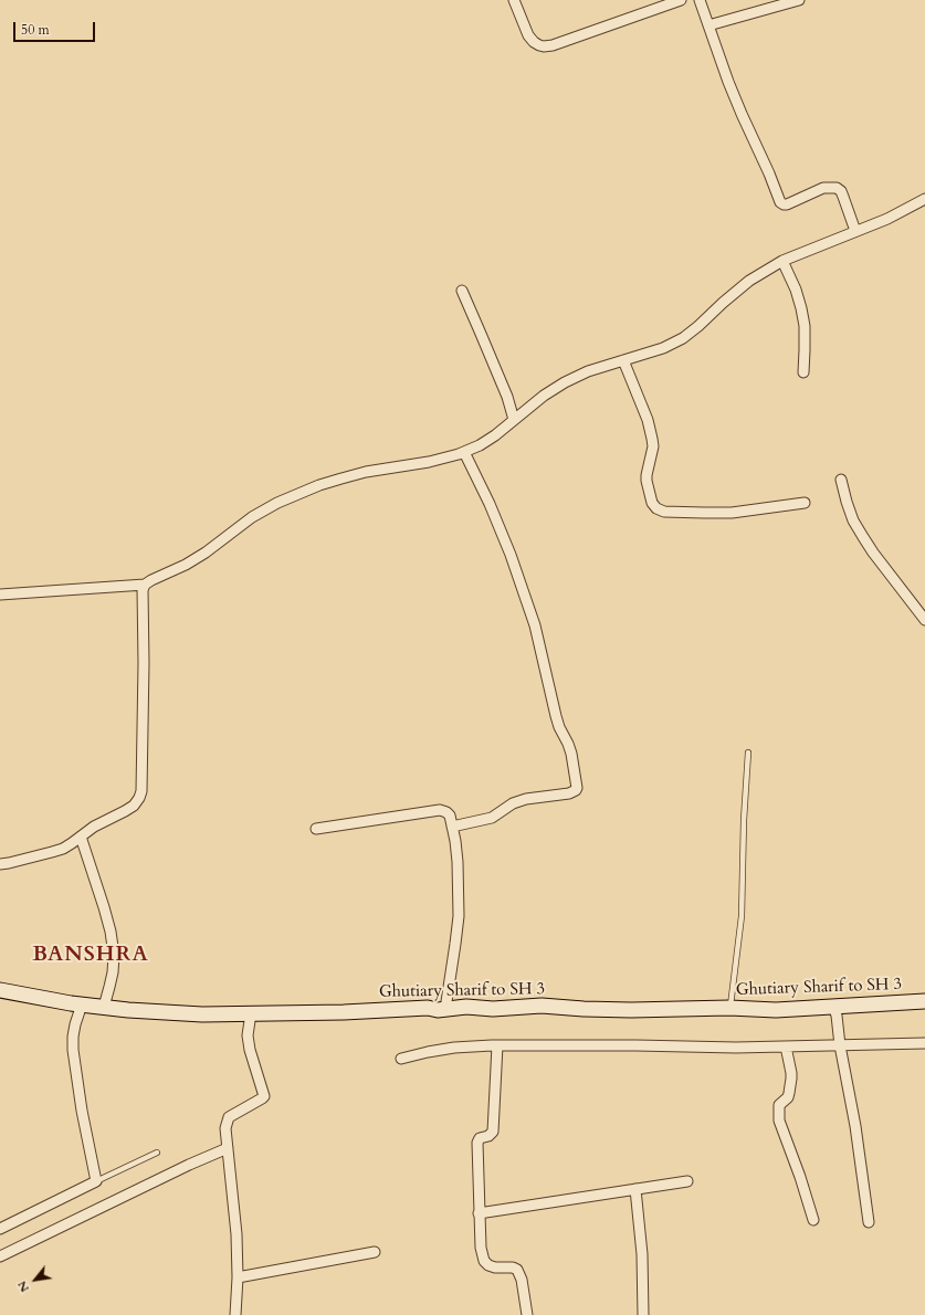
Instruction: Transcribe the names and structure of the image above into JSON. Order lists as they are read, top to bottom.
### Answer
{
  "streets": {
    "main road": ["Ghutiary Sharif to SH 3"]
  },
  "districts": ["BANSHRA"],
  "scale_bar": "50 m",
  "north": "bottom left"
}
